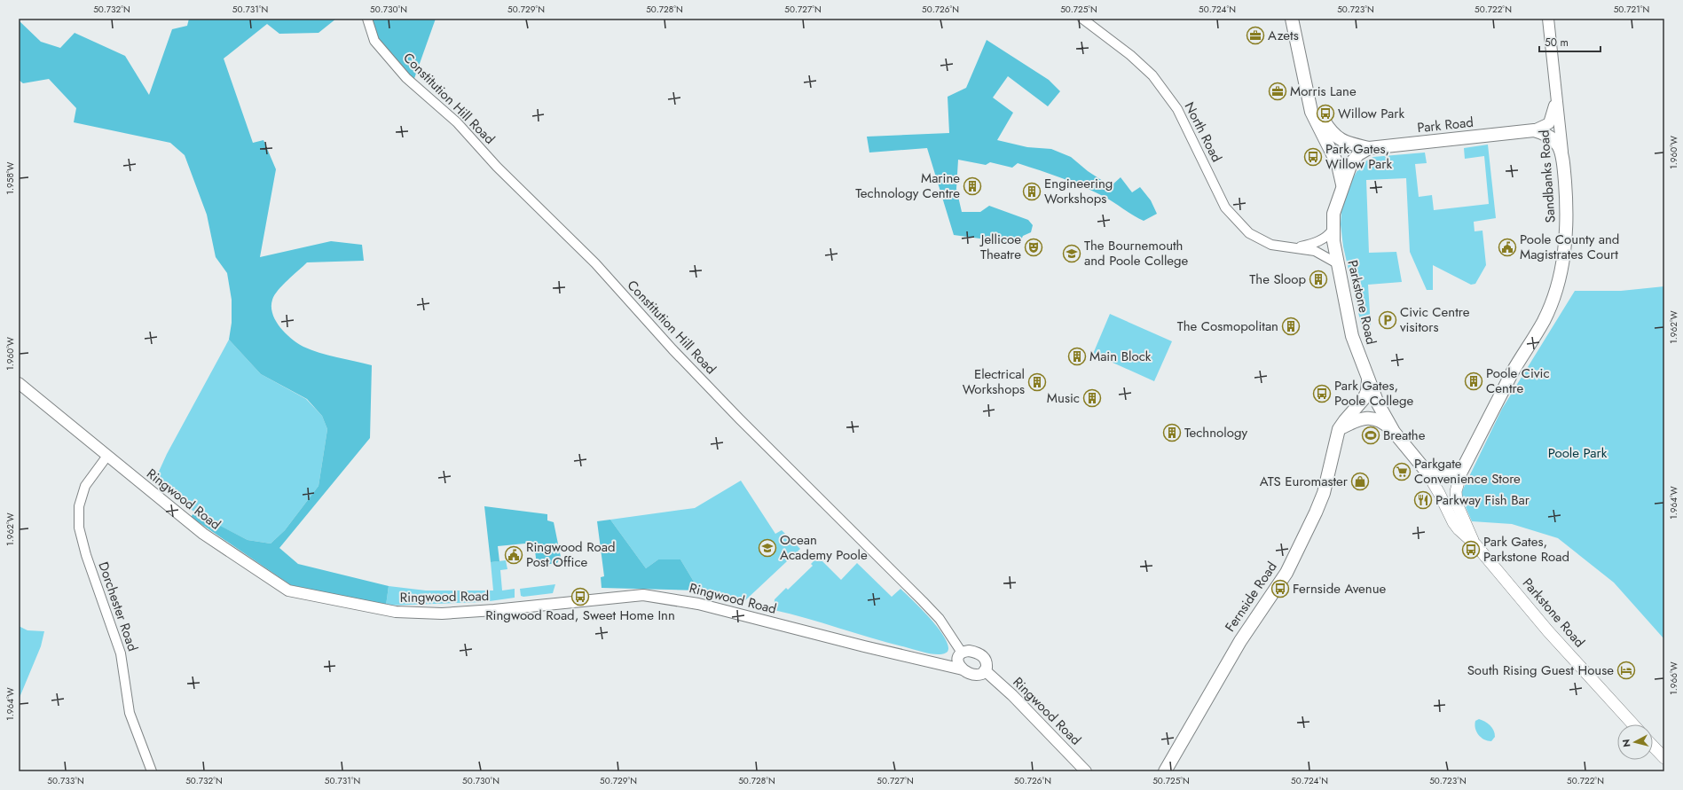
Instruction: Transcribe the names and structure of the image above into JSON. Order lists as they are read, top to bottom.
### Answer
{
  "streets": {
    "highway": [
      "Park Road",
      "Sandbanks Road",
      "Parkstone Road",
      "Fernside Road"
    ],
    "main road": ["Ringwood Road"],
    "street": ["Constitution Hill Road", "North Road", "Dorchester Road"]
  },
  "crossings": [
    ["Constitution Hill Road", "Ringwood Road"],
    ["Park Road", "Sandbanks Road"],
    ["Park Road", "Parkstone Road"],
    ["North Road", "Parkstone Road"],
    ["Sandbanks Road", "Parkstone Road"],
    ["Parkstone Road", "Fernside Road"],
    ["Ringwood Road", "Dorchester Road"]
  ],
  "parks": ["Poole Park"],
  "places": {
    "office": ["Azets", "Morris Lane"],
    "bus stop": [
      "Willow Park",
      "Park Gates, Willow Park",
      "Park Gates, Poole College",
      "Park Gates, Parkstone Road",
      "Fernside Avenue",
      "Ringwood Road, Sweet Home Inn"
    ],
    "building": [
      "Marine Technology Centre",
      "Engineering Workshops",
      "The Sloop",
      "The Cosmopolitan",
      "Main Block",
      "Poole Civic Centre",
      "Electrical Workshops",
      "Music",
      "Technology"
    ],
    "theatre": ["Jellicoe Theatre"],
    "public building": ["Poole County and Magistrates Court", "Ringwood Road Post Office"],
    "school or university": ["The Bournemouth and Poole College", "Ocean Academy Poole"],
    "parking": ["Civic Centre visitors"],
    "sports": ["Breathe"],
    "supermarket": ["Parkgate Convenience Store"],
    "shop": ["ATS Euromaster"],
    "restaurant": ["Parkway Fish Bar"],
    "hotel": ["South Rising Guest House"]
  },
  "scale_bar": "50 m",
  "north": "left",
  "coordinates": [
    "50.732°N",
    "50.731°N",
    "50.730°N",
    "50.729°N",
    "50.728°N",
    "50.727°N",
    "50.726°N",
    "50.725°N",
    "50.724°N",
    "50.723°N",
    "50.722°N",
    "50.721°N",
    "1.960°W",
    "1.958°W",
    "1.962°W",
    "1.964°W",
    "1.966°W",
    "50.733°N"
  ]
}
